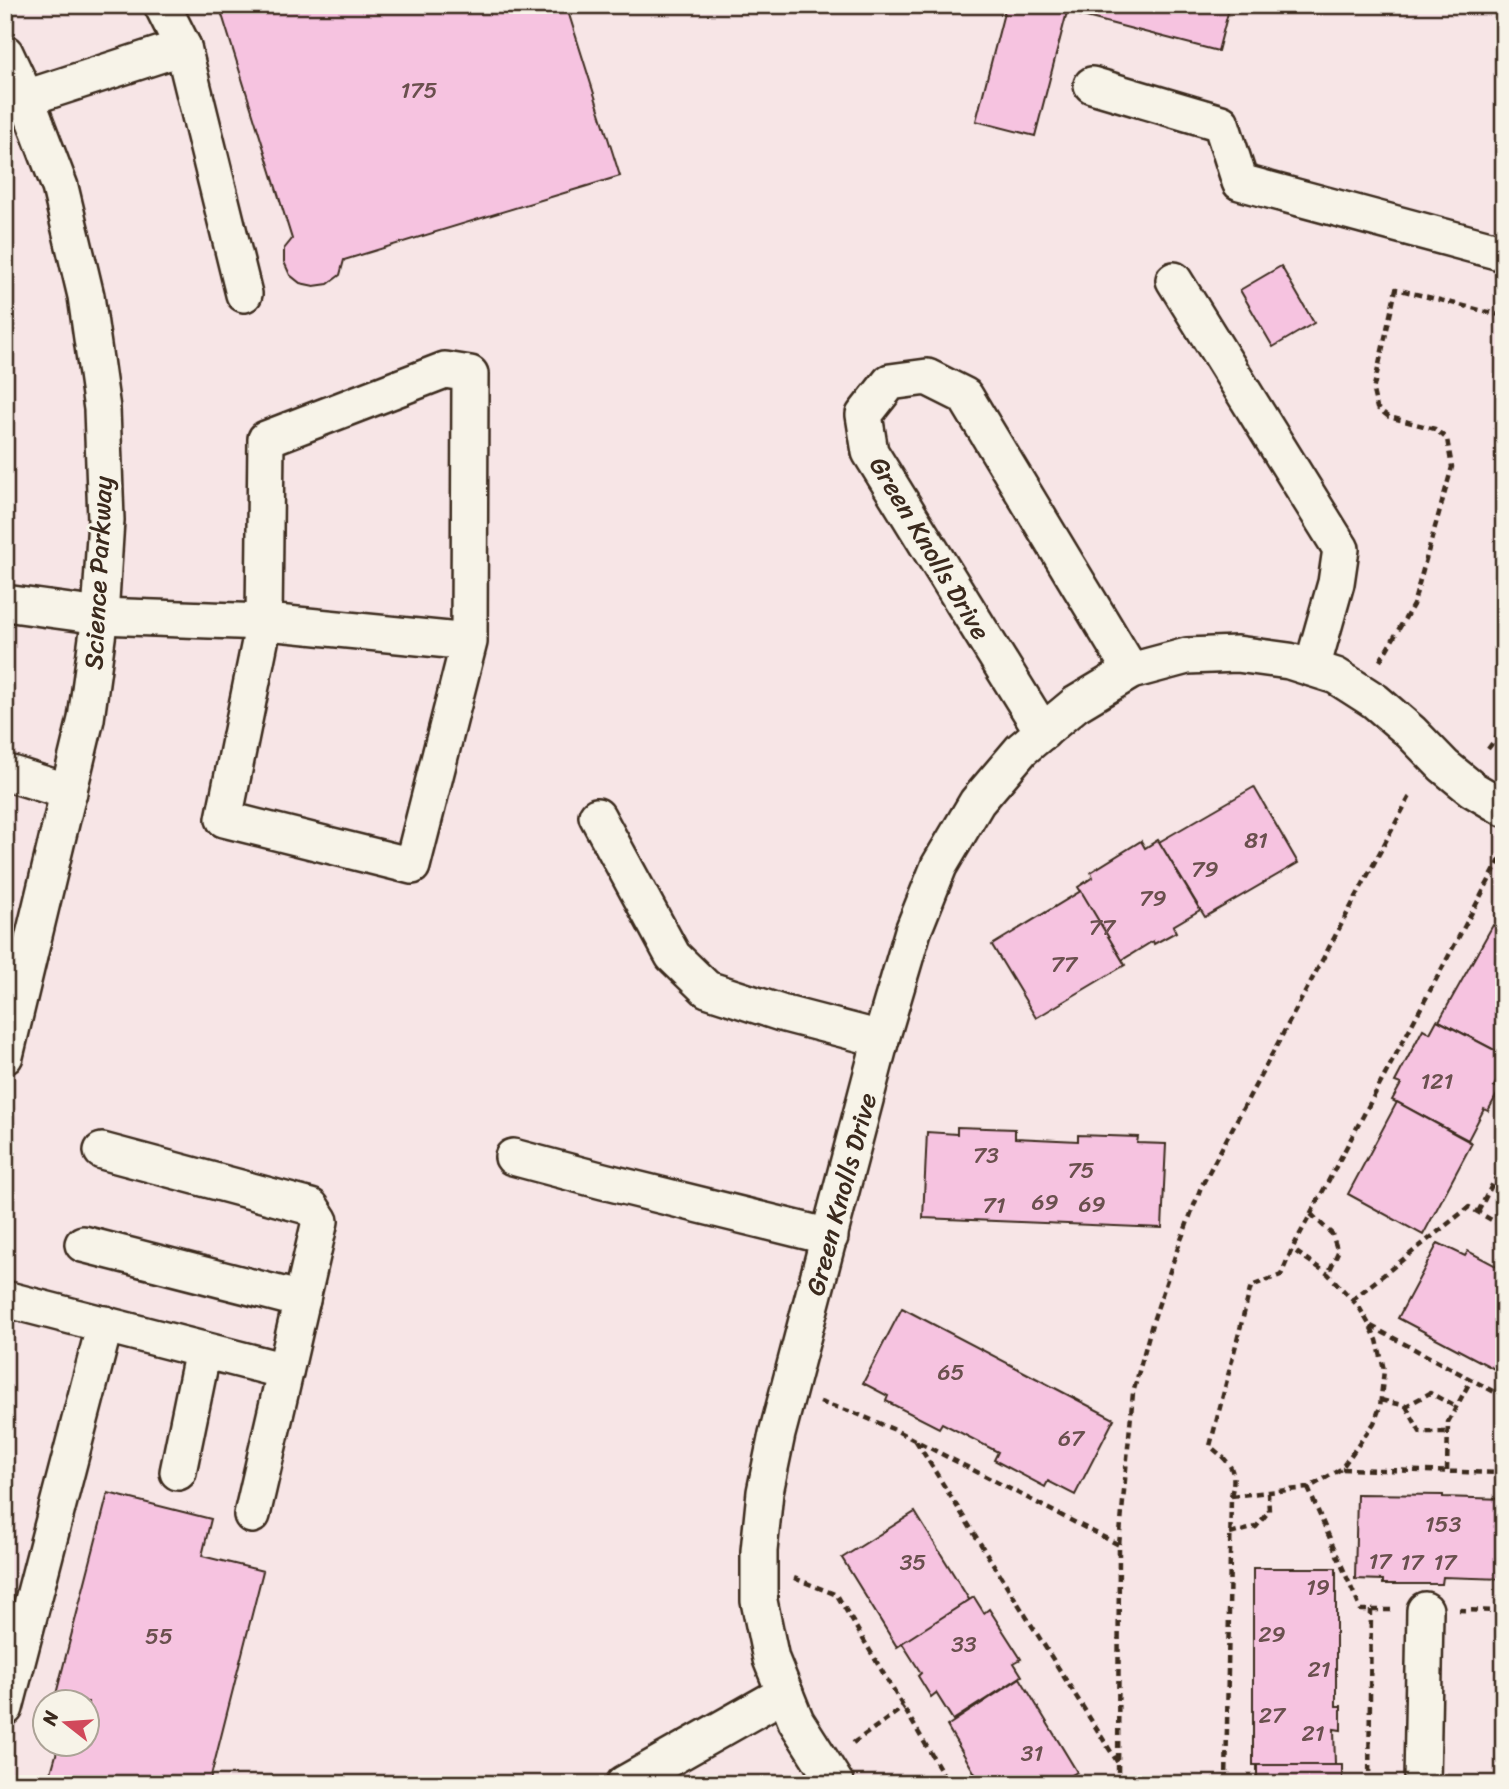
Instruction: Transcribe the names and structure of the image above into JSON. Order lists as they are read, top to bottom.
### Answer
{
  "streets": {
    "street": ["Green Knolls Drive", "Science Parkway"]
  },
  "house_numbers": [
    "175",
    "81",
    "79",
    "79",
    "77",
    "77",
    "121",
    "73",
    "75",
    "69",
    "69",
    "71",
    "65",
    "67",
    "153",
    "17",
    "35",
    "17",
    "17",
    "19",
    "29",
    "55",
    "33",
    "21",
    "27",
    "21",
    "31"
  ],
  "north": "left"
}
